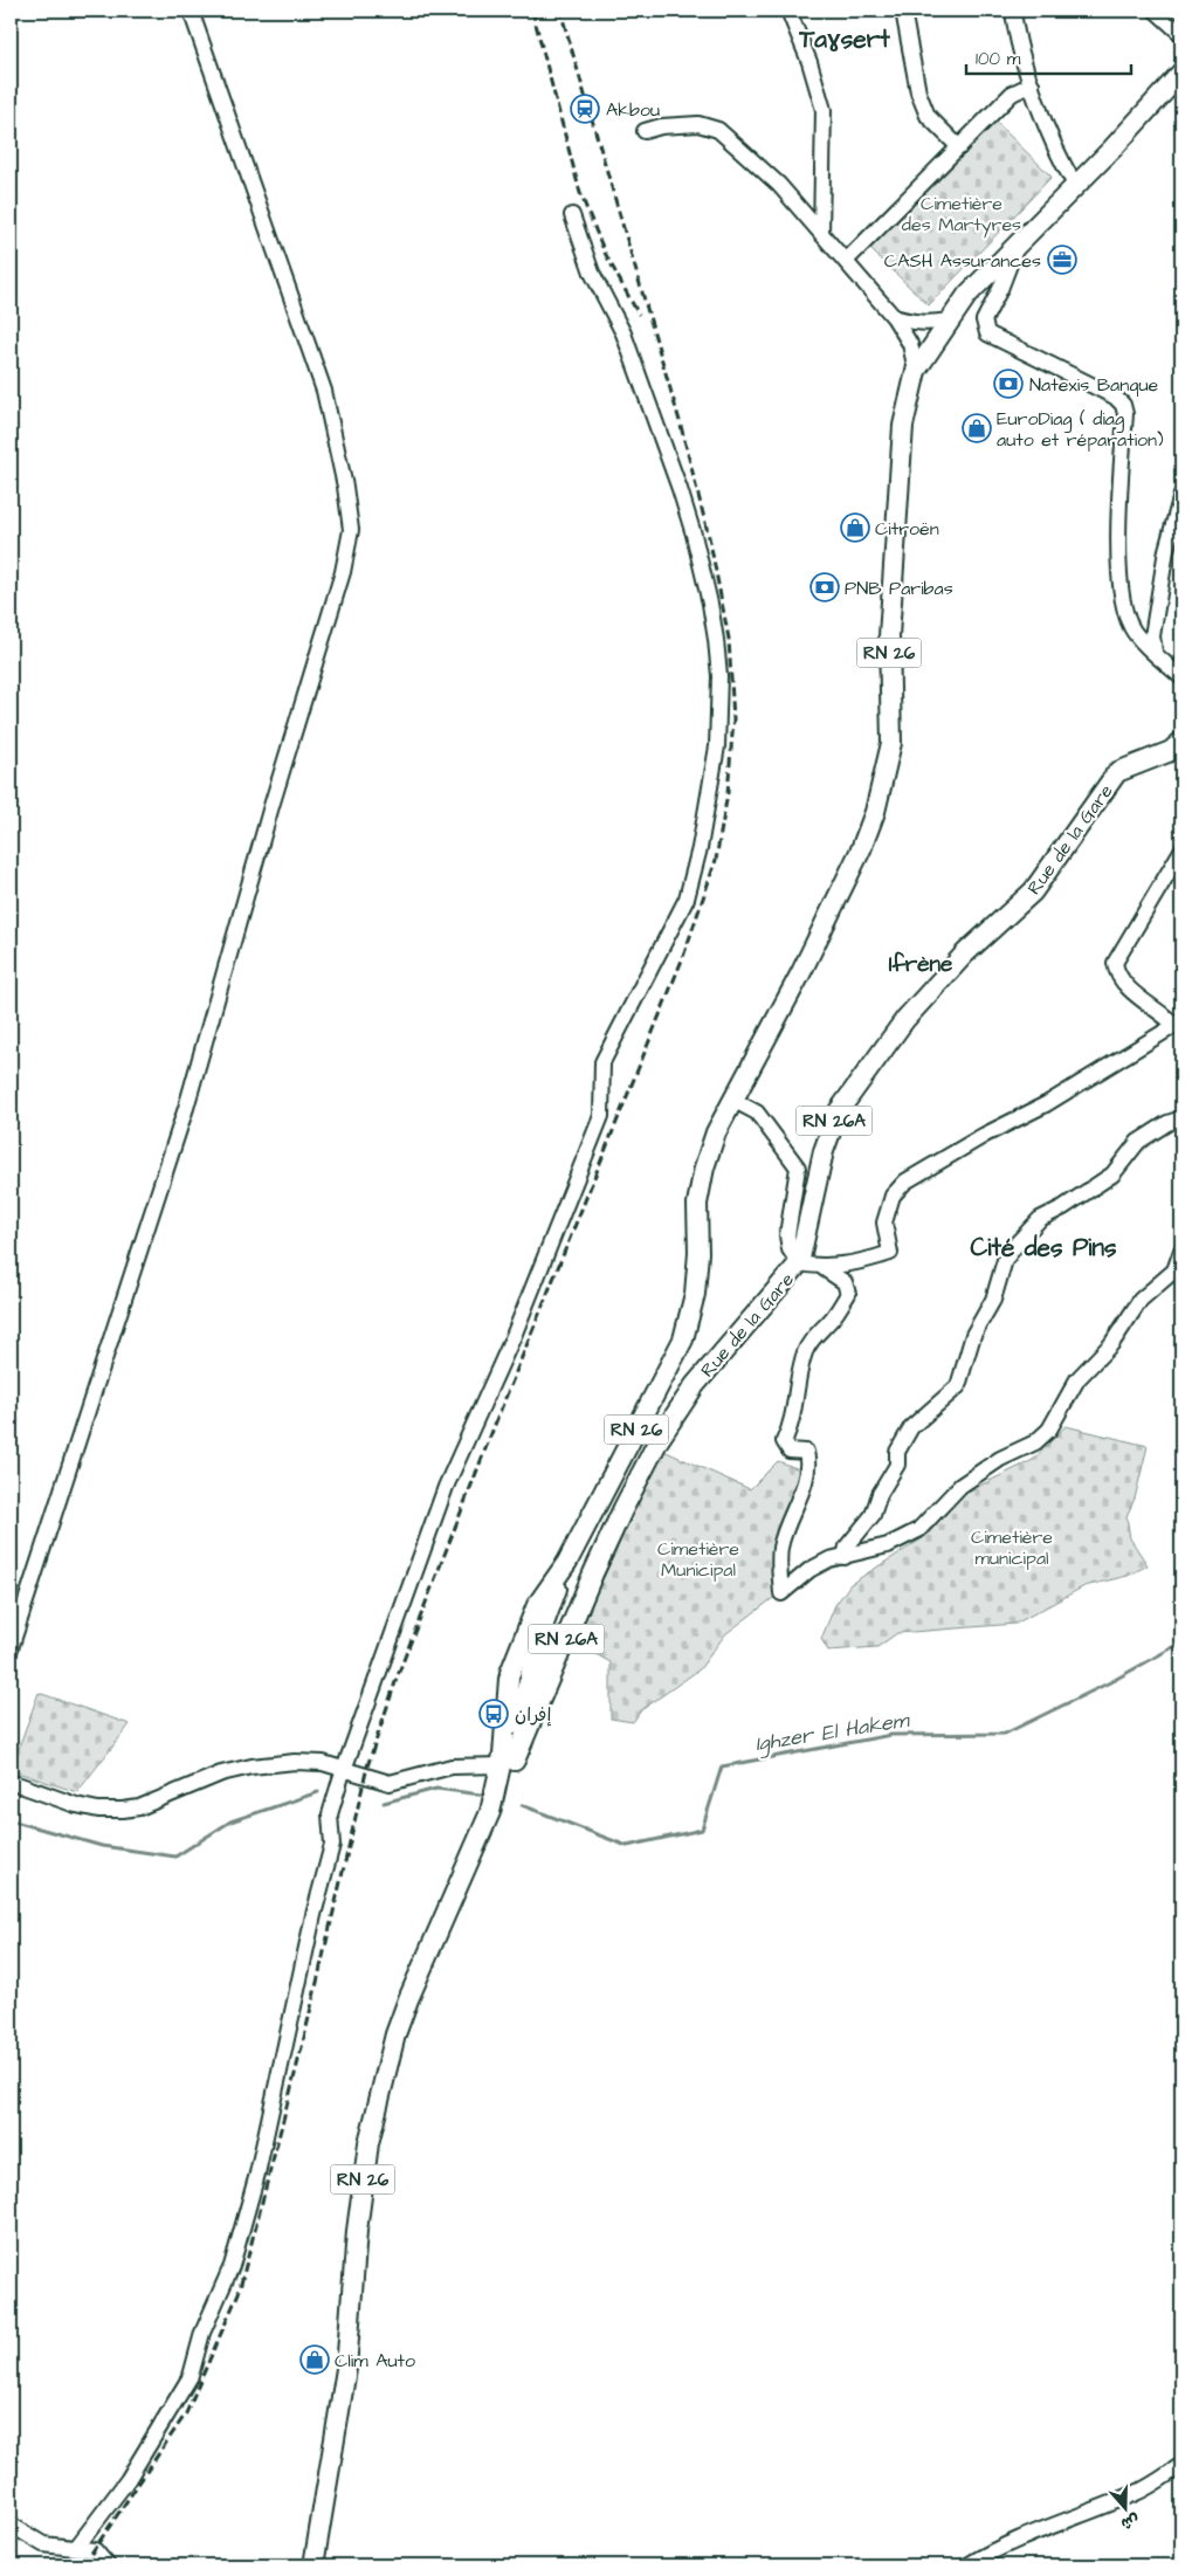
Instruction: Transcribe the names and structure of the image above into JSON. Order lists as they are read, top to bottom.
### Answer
{
  "streets": {
    "main road": ["RN 26", "Rue de la Gare", "RN 26A"]
  },
  "districts": ["Taɣsert", "Ifrène", "Cité des Pins"],
  "water": ["Ighzer El Hakem"],
  "parks": ["Cimetière des Martyres", "Cimetière municipal", "Cimetière Municipal"],
  "places": {
    "station": ["Akbou"],
    "office": ["CASH Assurances"],
    "bank": ["Natexis Banque", "PNB Paribas"],
    "shop": ["EuroDiag ( diag auto et réparation)", "Citroën", "Clim Auto"],
    "bus stop": ["إفران"]
  },
  "scale_bar": "100 m",
  "north": "bottom"
}
